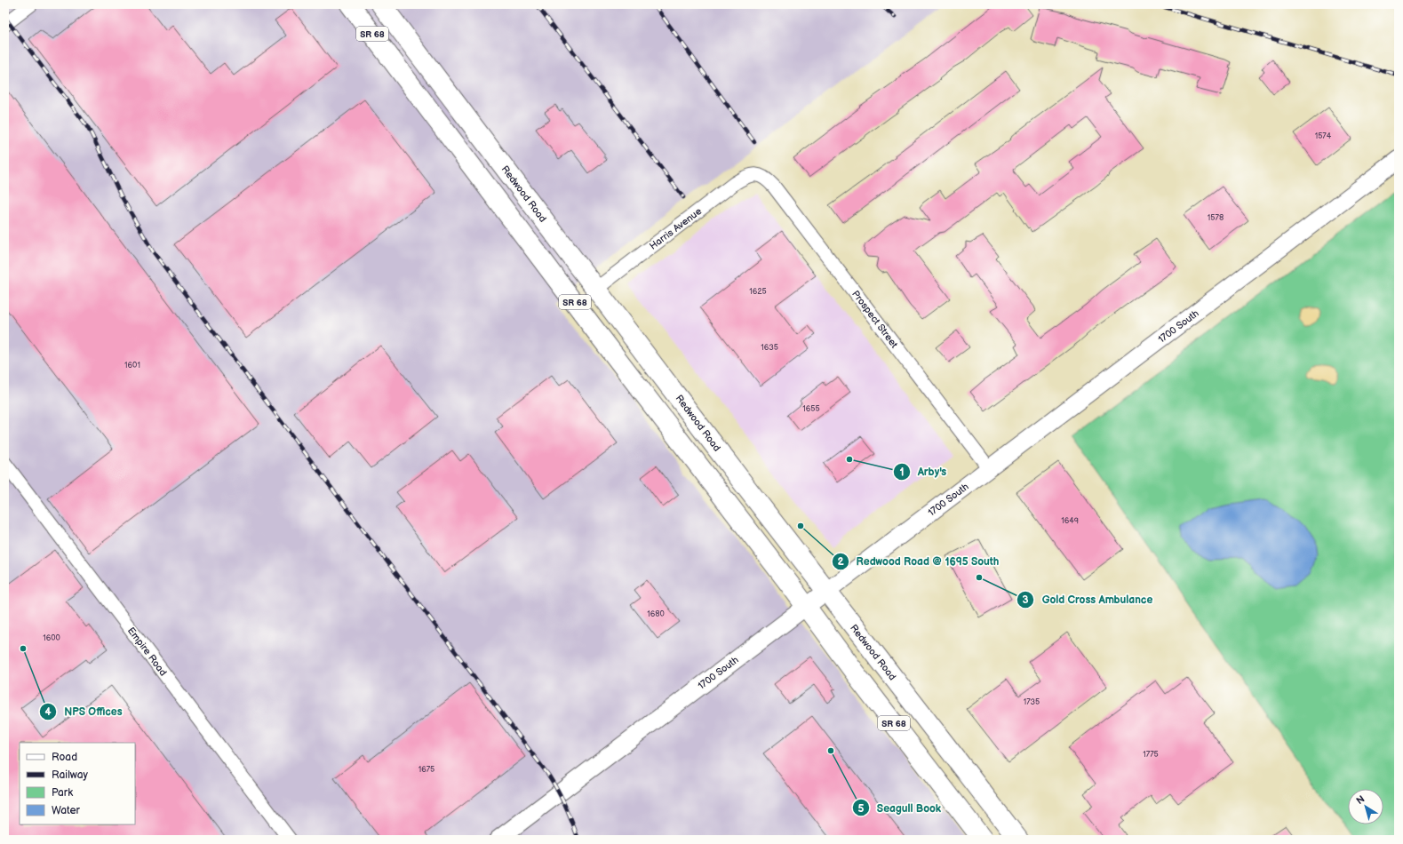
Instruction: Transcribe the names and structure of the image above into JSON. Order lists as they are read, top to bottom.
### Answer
{
  "streets": {
    "main road": ["SR 68", "Redwood Road"],
    "street": [
      "Harris Avenue",
      "Prospect Street",
      "1700 South",
      "Empire Road"
    ]
  },
  "crossings": [
    ["SR 68", "1700 South"],
    ["Redwood Road", "Harris Avenue"],
    ["Redwood Road", "1700 South"],
    ["Harris Avenue", "Prospect Street"],
    ["Prospect Street", "1700 South"]
  ],
  "places": [
    "Arby's",
    "Redwood Road @ 1695 South",
    "Gold Cross Ambulance",
    "NPS Offices",
    "Seagull Book"
  ],
  "house_numbers": [
    "1574",
    "1578",
    "1625",
    "1635",
    "1601",
    "1655",
    "1649",
    "1680",
    "1600",
    "1735",
    "1775",
    "1675"
  ],
  "legend": [
    "Road",
    "Railway",
    "Park",
    "Water"
  ],
  "north": "top left"
}
